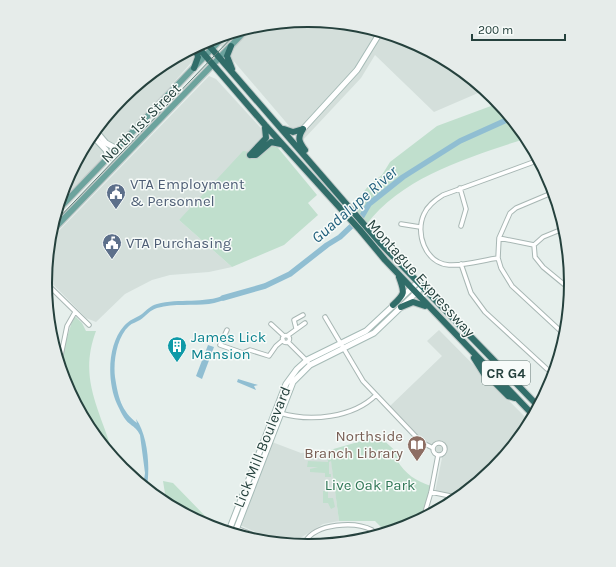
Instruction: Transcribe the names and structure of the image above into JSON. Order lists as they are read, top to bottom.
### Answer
{
  "streets": {
    "highway": ["Montague Expressway", "CR G4"],
    "main road": ["North 1st Street", "Lick Mill Boulevard"]
  },
  "crossings": [
    ["North 1st Street", "Montague Expressway"],
    ["Montague Expressway", "Lick Mill Boulevard"]
  ],
  "water": ["Guadalupe River"],
  "parks": ["Live Oak Park"],
  "places": {
    "public building": ["VTA Employment & Personnel", "VTA Purchasing"],
    "building": ["James Lick Mansion"],
    "library": ["Northside Branch Library"]
  },
  "scale_bar": "200 m"
}
